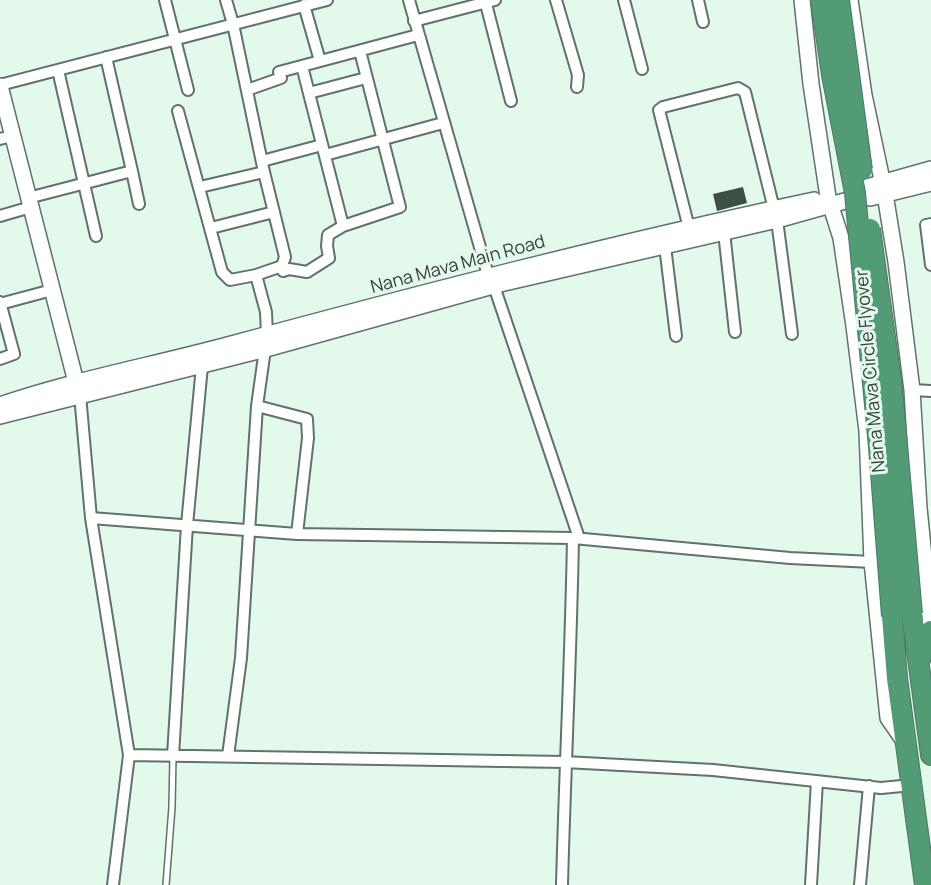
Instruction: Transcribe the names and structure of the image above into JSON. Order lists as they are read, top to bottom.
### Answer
{
  "streets": {
    "highway": ["Nana Mava Circle Flyover"],
    "street": ["Nana Mava Main Road"]
  }
}
